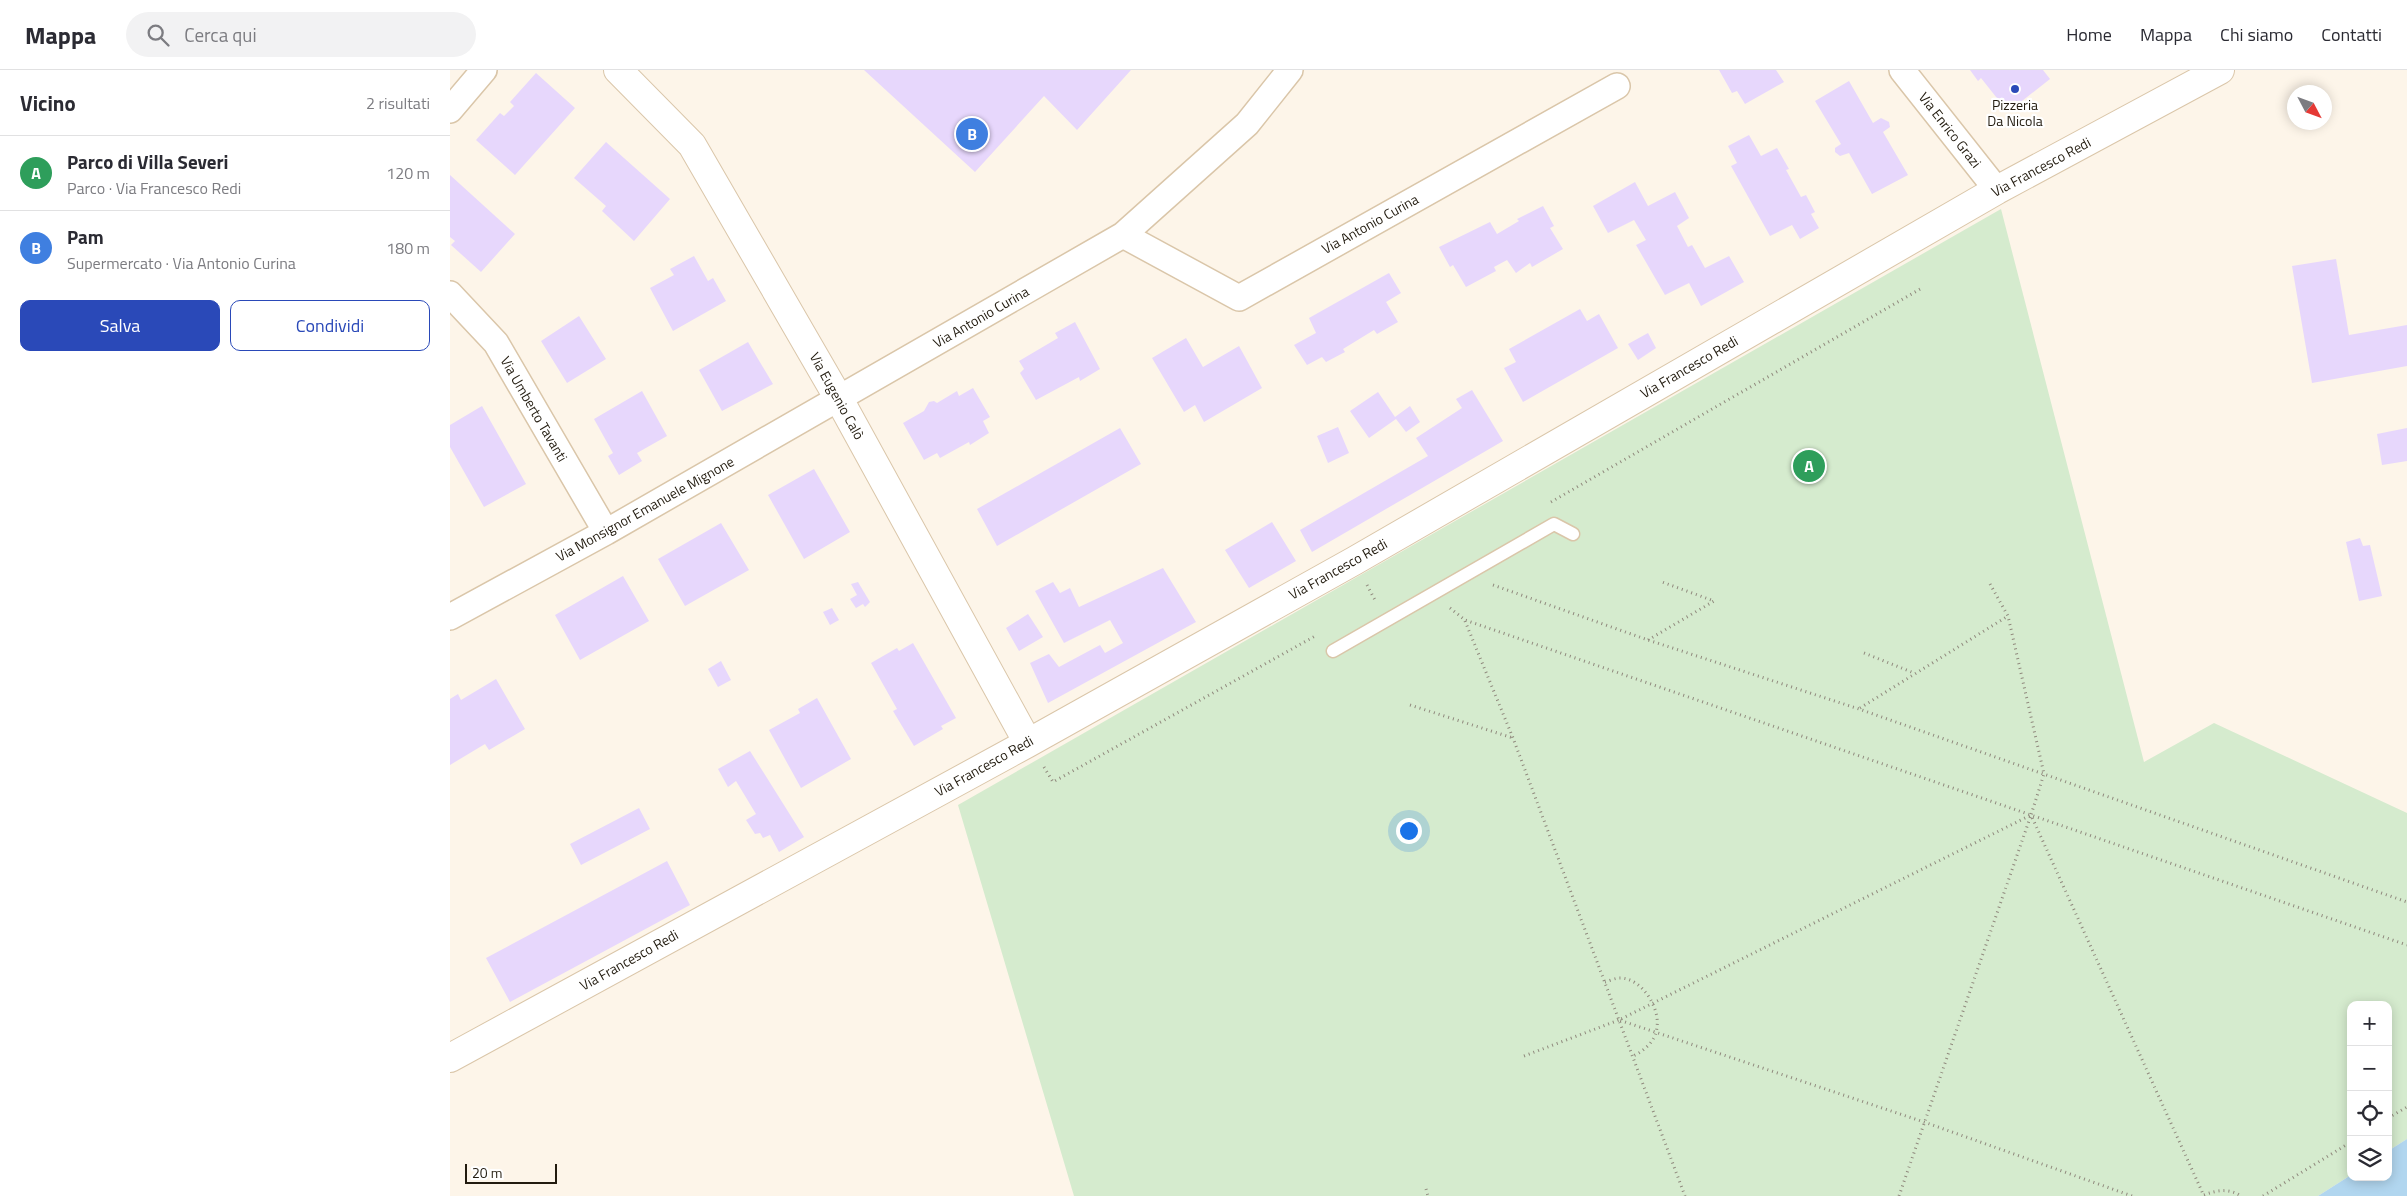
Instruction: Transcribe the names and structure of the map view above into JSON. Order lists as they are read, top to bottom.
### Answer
{
  "streets": {
    "street": [
      "Via Enrico Grazi",
      "Via Francesco Redi",
      "Via Antonio Curina",
      "Via Eugenio Calò",
      "Via Umberto Tavanti",
      "Via Monsignor Emanuele Mignone"
    ]
  },
  "crossings": [
    ["Via Enrico Grazi", "Via Francesco Redi"],
    ["Via Francesco Redi", "Via Eugenio Calò"],
    ["Via Antonio Curina", "Via Eugenio Calò"],
    ["Via Antonio Curina", "Via Monsignor Emanuele Mignone"],
    ["Via Eugenio Calò", "Via Monsignor Emanuele Mignone"],
    ["Via Umberto Tavanti", "Via Monsignor Emanuele Mignone"]
  ],
  "places": ["Pizzeria Da Nicola"],
  "scale_bar": "20 m",
  "north": "bottom right",
  "page": {
    "header": "Mappa",
    "search": "Cerca qui",
    "nav": [
      "Home",
      "Mappa",
      "Chi siamo",
      "Contatti"
    ],
    "heading": ["Vicino", "2 risultati"],
    "pins": ["B", "A"],
    "list": [
      {
        "mark": "A",
        "name": "Parco di Villa Severi",
        "note": "Parco · Via Francesco Redi",
        "value": "120 m"
      },
      {
        "mark": "B",
        "name": "Pam",
        "note": "Supermercato · Via Antonio Curina",
        "value": "180 m"
      }
    ],
    "buttons": ["Salva", "Condividi"],
    "map_buttons": ["+", "−"],
    "scale": "20 m"
  }
}
